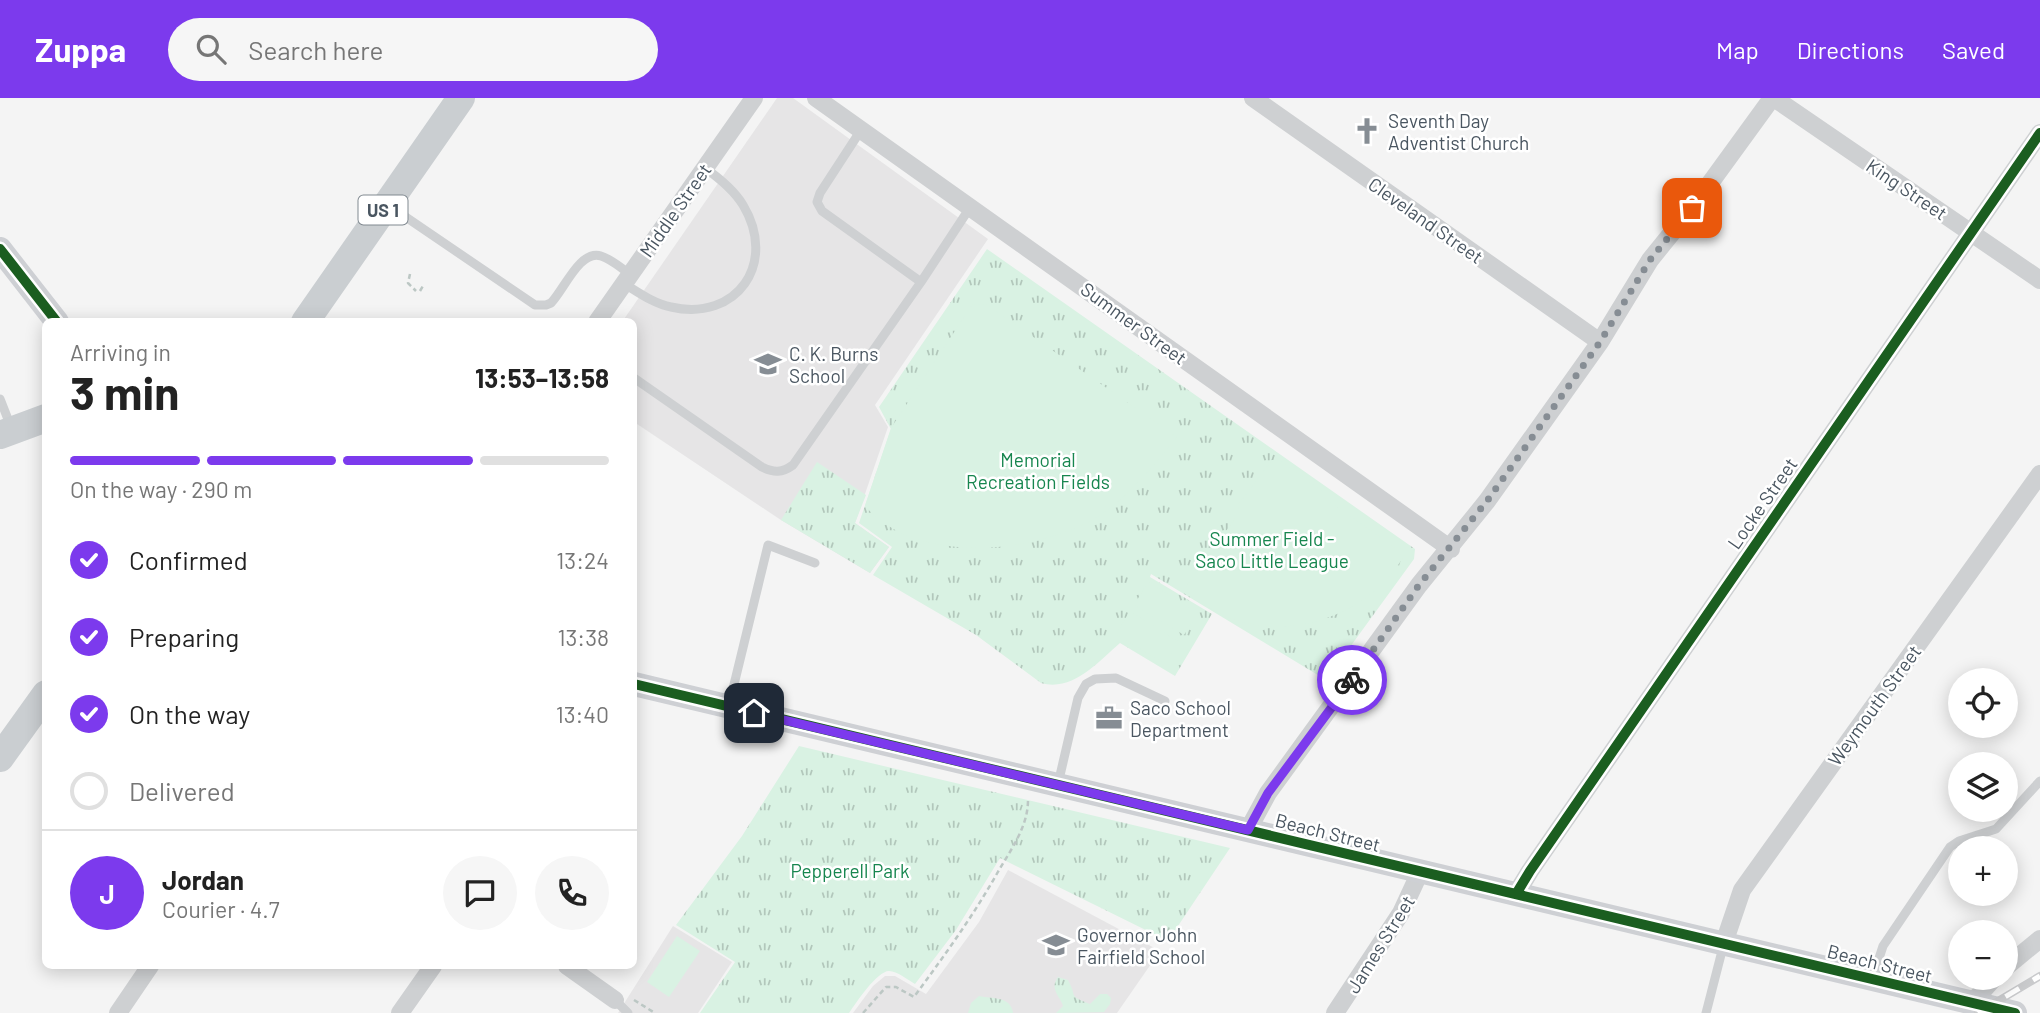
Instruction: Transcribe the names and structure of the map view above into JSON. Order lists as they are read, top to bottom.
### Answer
{
  "streets": {
    "main road": ["US 1", "Beach Street"],
    "street": [
      "King Street",
      "Middle Street",
      "Cleveland Street",
      "Summer Street",
      "Locke Street",
      "Weymouth Street",
      "James Street"
    ]
  },
  "crossings": [
    ["King Street", "Locke Street"],
    ["Locke Street", "Beach Street"],
    ["Weymouth Street", "Beach Street"],
    ["Beach Street", "James Street"]
  ],
  "parks": ["Memorial Recreation Fields", "Summer Field - Saco Little League", "Pepperell Park"],
  "places": {
    "church": ["Seventh Day Adventist Church"],
    "school or university": ["C. K. Burns School", "Governor John Fairfield School"],
    "office": ["Saco School Department"]
  },
  "page": {
    "header": "Zuppa",
    "search": "Search here",
    "nav": ["Map", "Directions", "Saved"],
    "heading": ["3 min", "Arriving in", "13:53–13:58"],
    "panel": ["Jordan", "Courier · 4.7"],
    "bar": "On the way · 290 m",
    "list": [
      ["Confirmed", "13:24"],
      ["Preparing", "13:38"],
      ["On the way", "13:40"],
      "Delivered"
    ],
    "map_buttons": ["+", "−"],
    "round": "J"
  }
}
